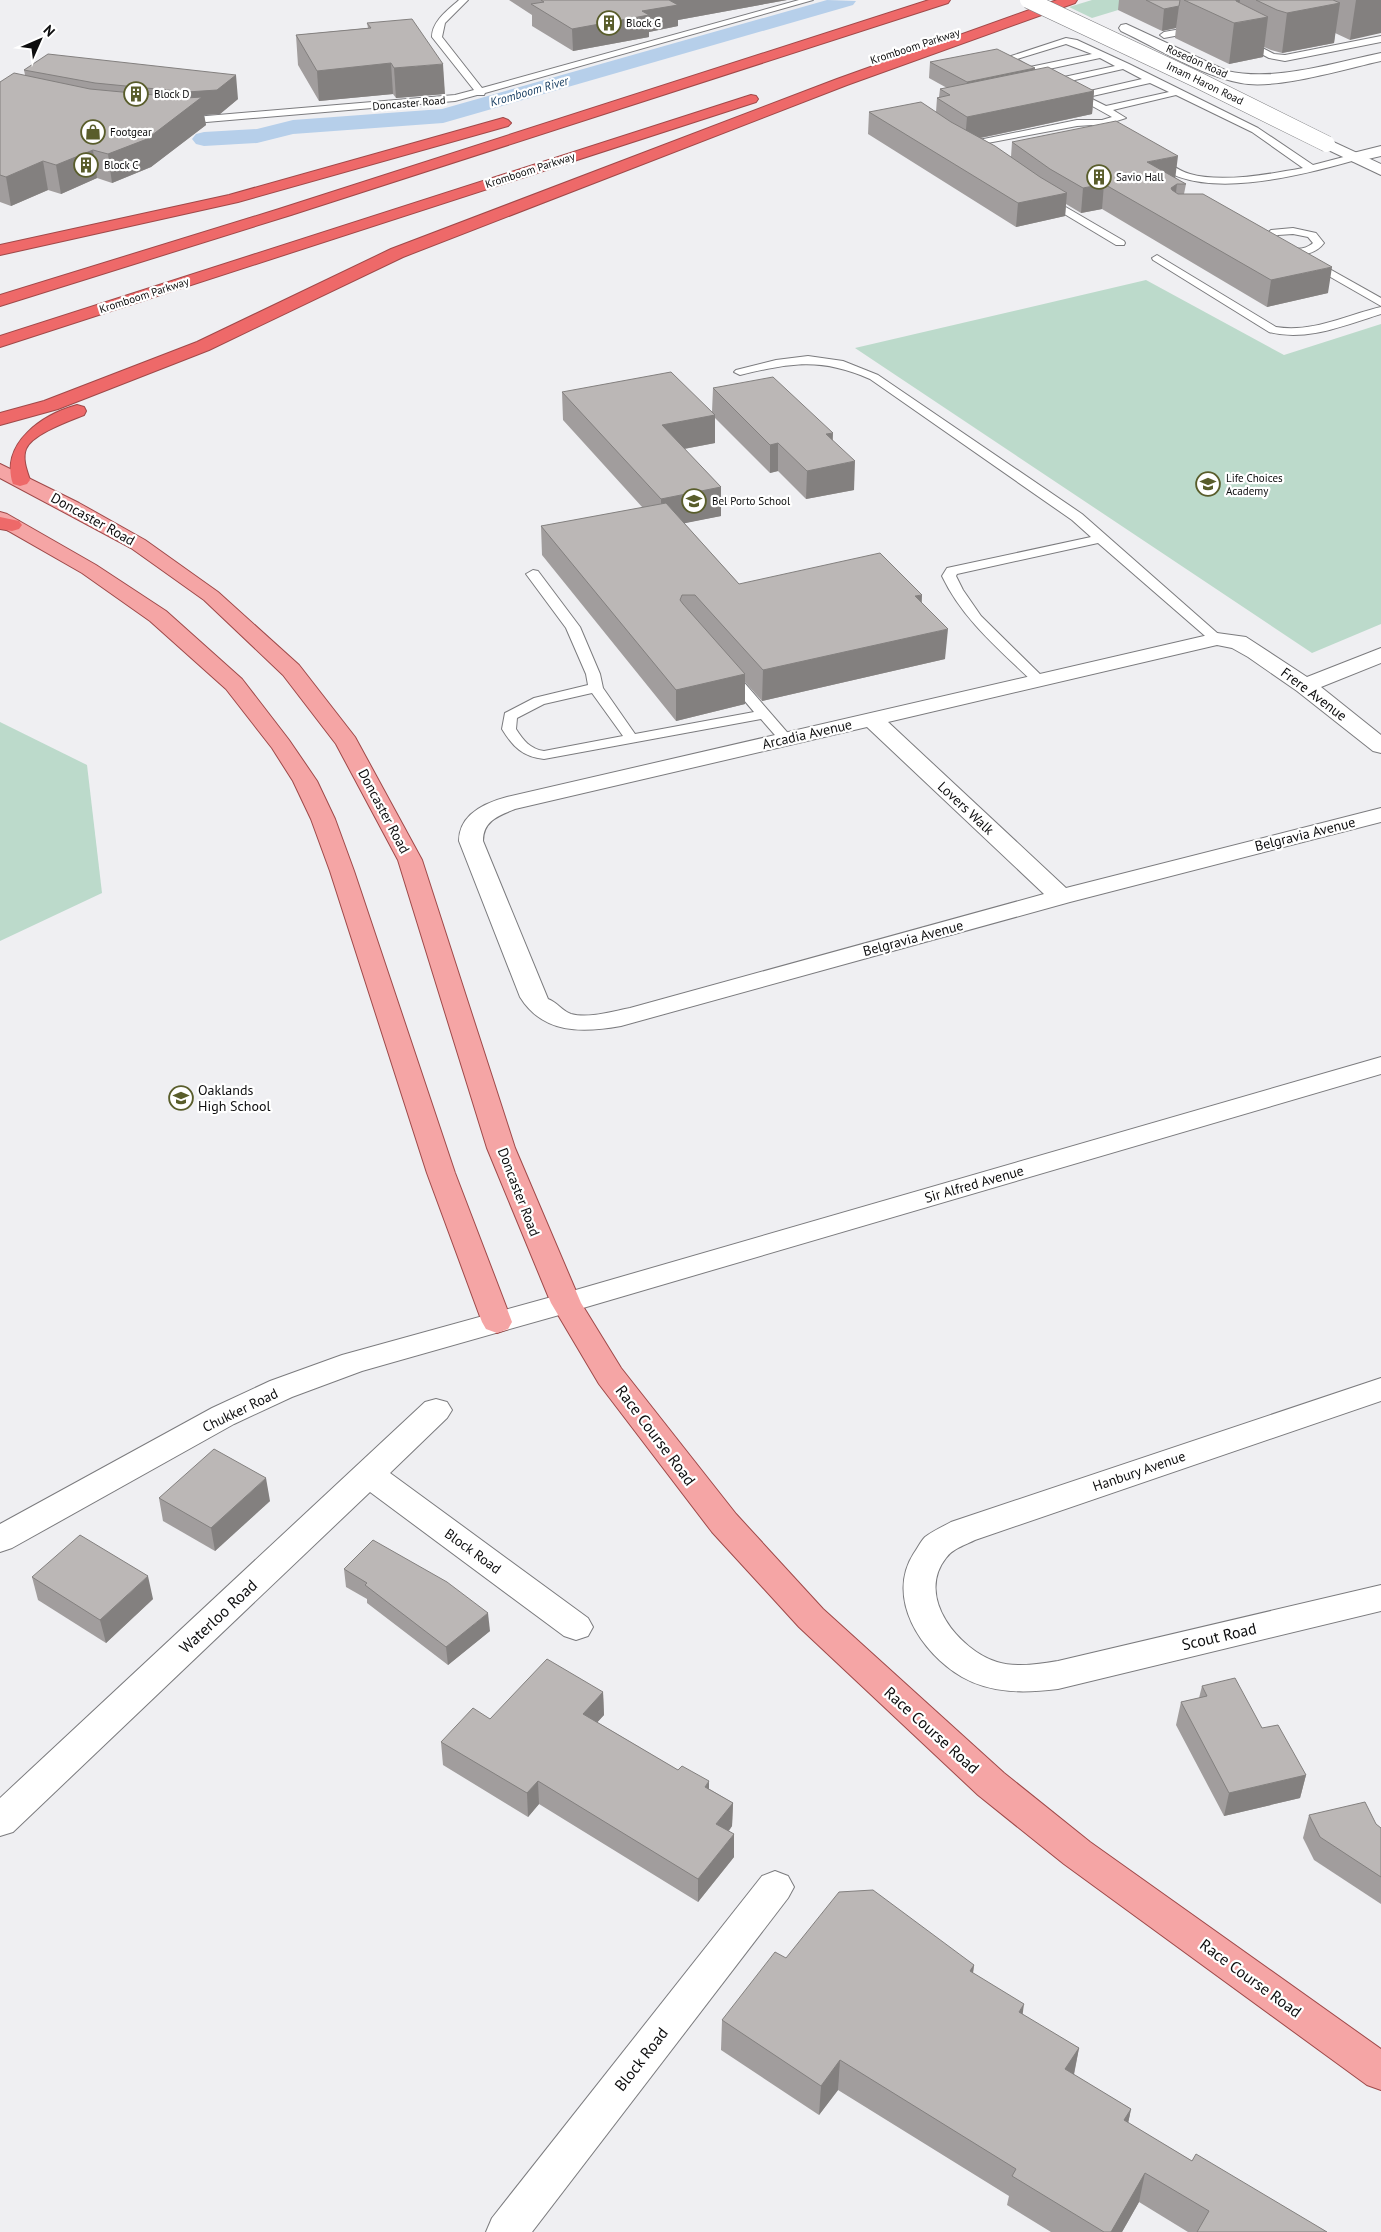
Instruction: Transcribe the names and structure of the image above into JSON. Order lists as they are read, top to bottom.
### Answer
{
  "streets": {
    "highway": ["Kromboom Parkway"],
    "main road": ["Doncaster Road", "Race Course Road"],
    "street": [
      "Rosedon Road",
      "Imam Haron Road",
      "Frere Avenue",
      "Arcadia Avenue",
      "Lovers Walk",
      "Belgravia Avenue",
      "Sir Alfred Avenue",
      "Chukker Road",
      "Hanbury Avenue",
      "Block Road",
      "Waterloo Road",
      "Scout Road"
    ]
  },
  "crossings": [
    ["Doncaster Road", "Sir Alfred Avenue"],
    ["Doncaster Road", "Race Course Road"],
    ["Frere Avenue", "Arcadia Avenue"],
    ["Arcadia Avenue", "Lovers Walk"],
    ["Arcadia Avenue", "Belgravia Avenue"],
    ["Lovers Walk", "Belgravia Avenue"],
    ["Sir Alfred Avenue", "Chukker Road"],
    ["Sir Alfred Avenue", "Race Course Road"],
    ["Hanbury Avenue", "Scout Road"],
    ["Block Road", "Waterloo Road"]
  ],
  "water": ["Kromboom River"],
  "places": {
    "building": [
      "Block G",
      "Block D",
      "Block C",
      "Savio Hall"
    ],
    "shop": ["Footgear"],
    "school or university": ["Life Choices Academy", "Bel Porto School", "Oaklands High School"]
  },
  "north": "top right"
}
